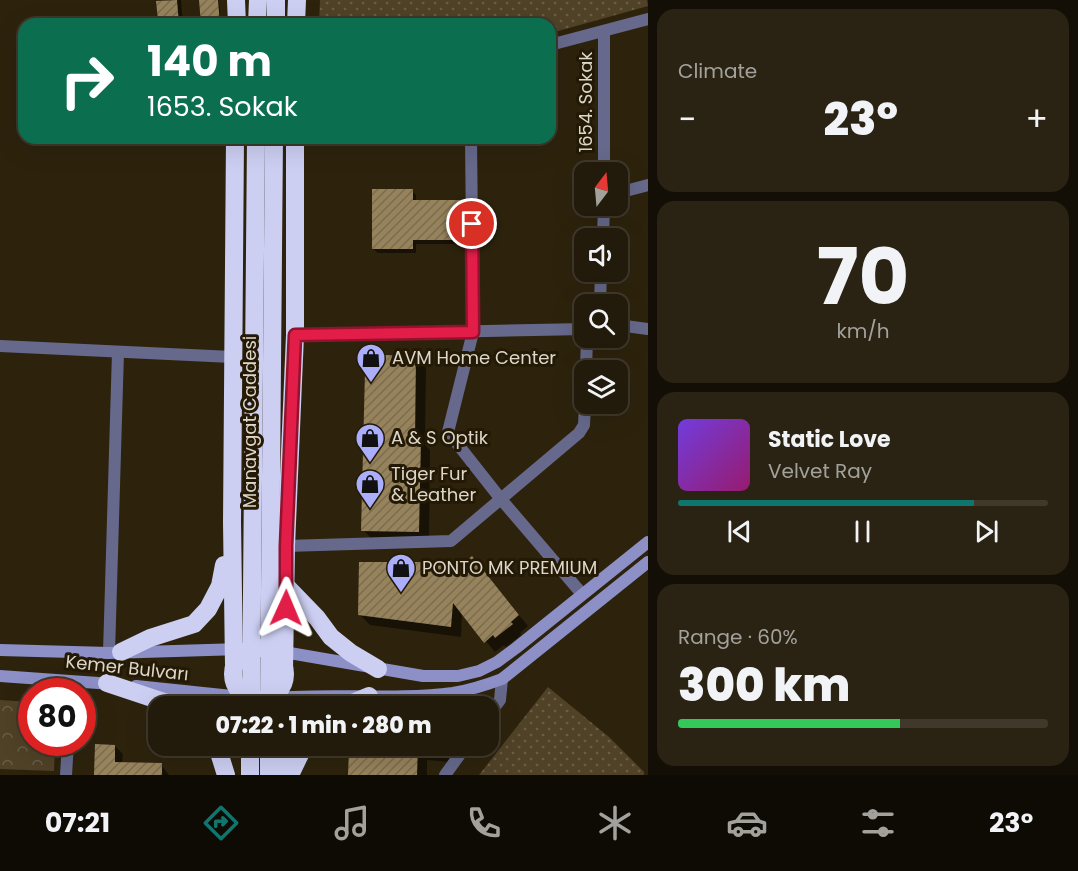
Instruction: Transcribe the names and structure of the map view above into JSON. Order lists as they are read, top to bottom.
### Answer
{
  "streets": {
    "highway": ["Manavgat Caddesi"],
    "street": ["1654. Sokak", "Kemer Bulvarı"]
  },
  "crossings": [
    ["Manavgat Caddesi", "Kemer Bulvarı"]
  ],
  "places": {
    "shop": [
      "AVM Home Center",
      "A & S Optik",
      "Tiger Fur & Leather",
      "PONTO MK PREMIUM"
    ]
  },
  "north": "top",
  "page": {
    "tile": [
      "Climate",
      ["70", "km/h"],
      ["Range · 60%", "300 km"]
    ],
    "turn": ["140 m", "1653. Sokak"],
    "heat": ["−", "23°", "+"],
    "song": ["Static Love", "Velvet Ray"],
    "limit": "80",
    "trip": "07:22 · 1 min · 280 m",
    "tabs": ["07:21", "23°"]
  }
}
